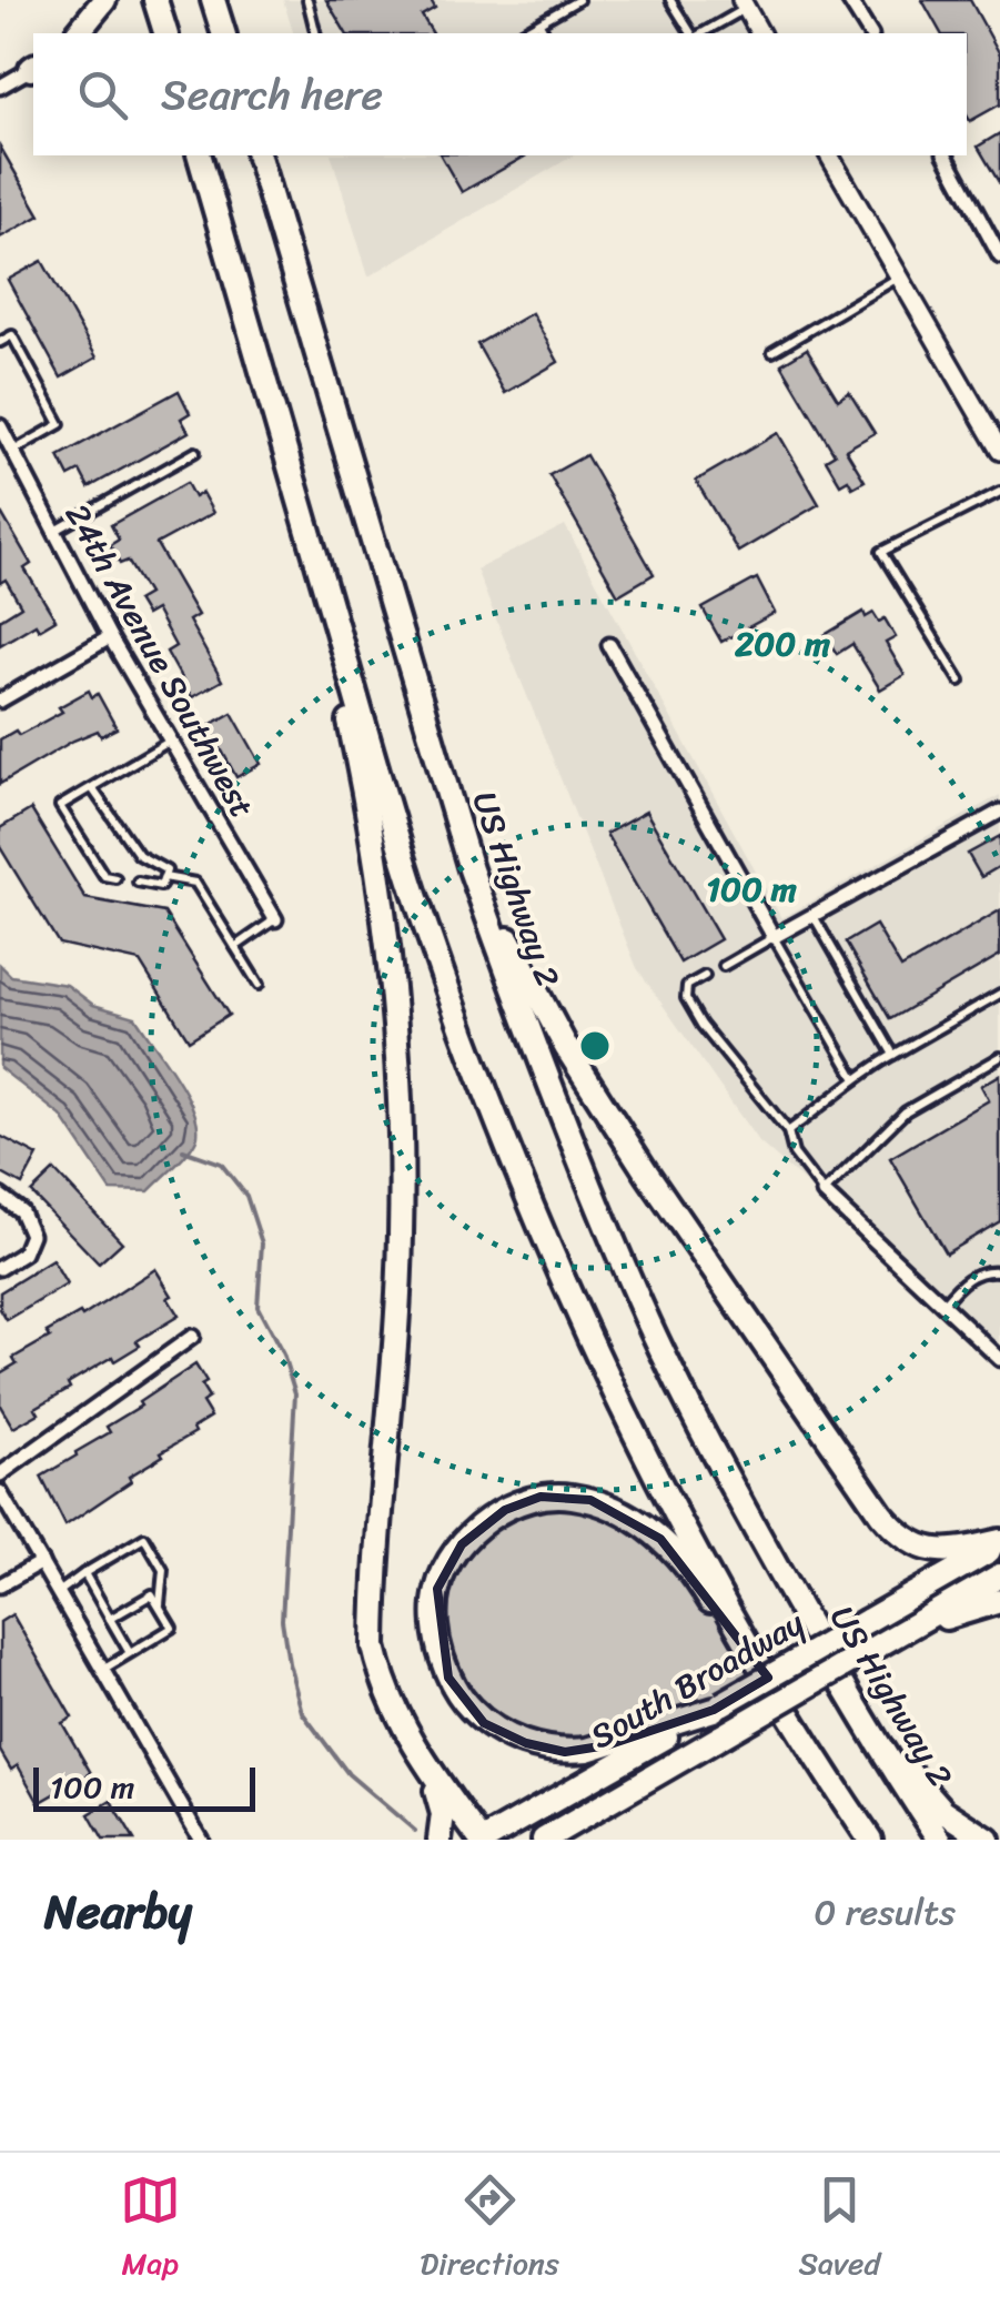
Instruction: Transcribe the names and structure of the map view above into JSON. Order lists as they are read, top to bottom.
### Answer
{
  "streets": {
    "highway": ["US Highway 2", "South Broadway"],
    "street": ["24th Avenue Southwest"]
  },
  "scale_bar": "100 m",
  "page": {
    "search": "Search here",
    "scale": "100 m",
    "heading": ["Nearby", "0 results"],
    "nav": ["Map", "Directions", "Saved"]
  },
  "rings": ["200 m", "100 m"]
}
